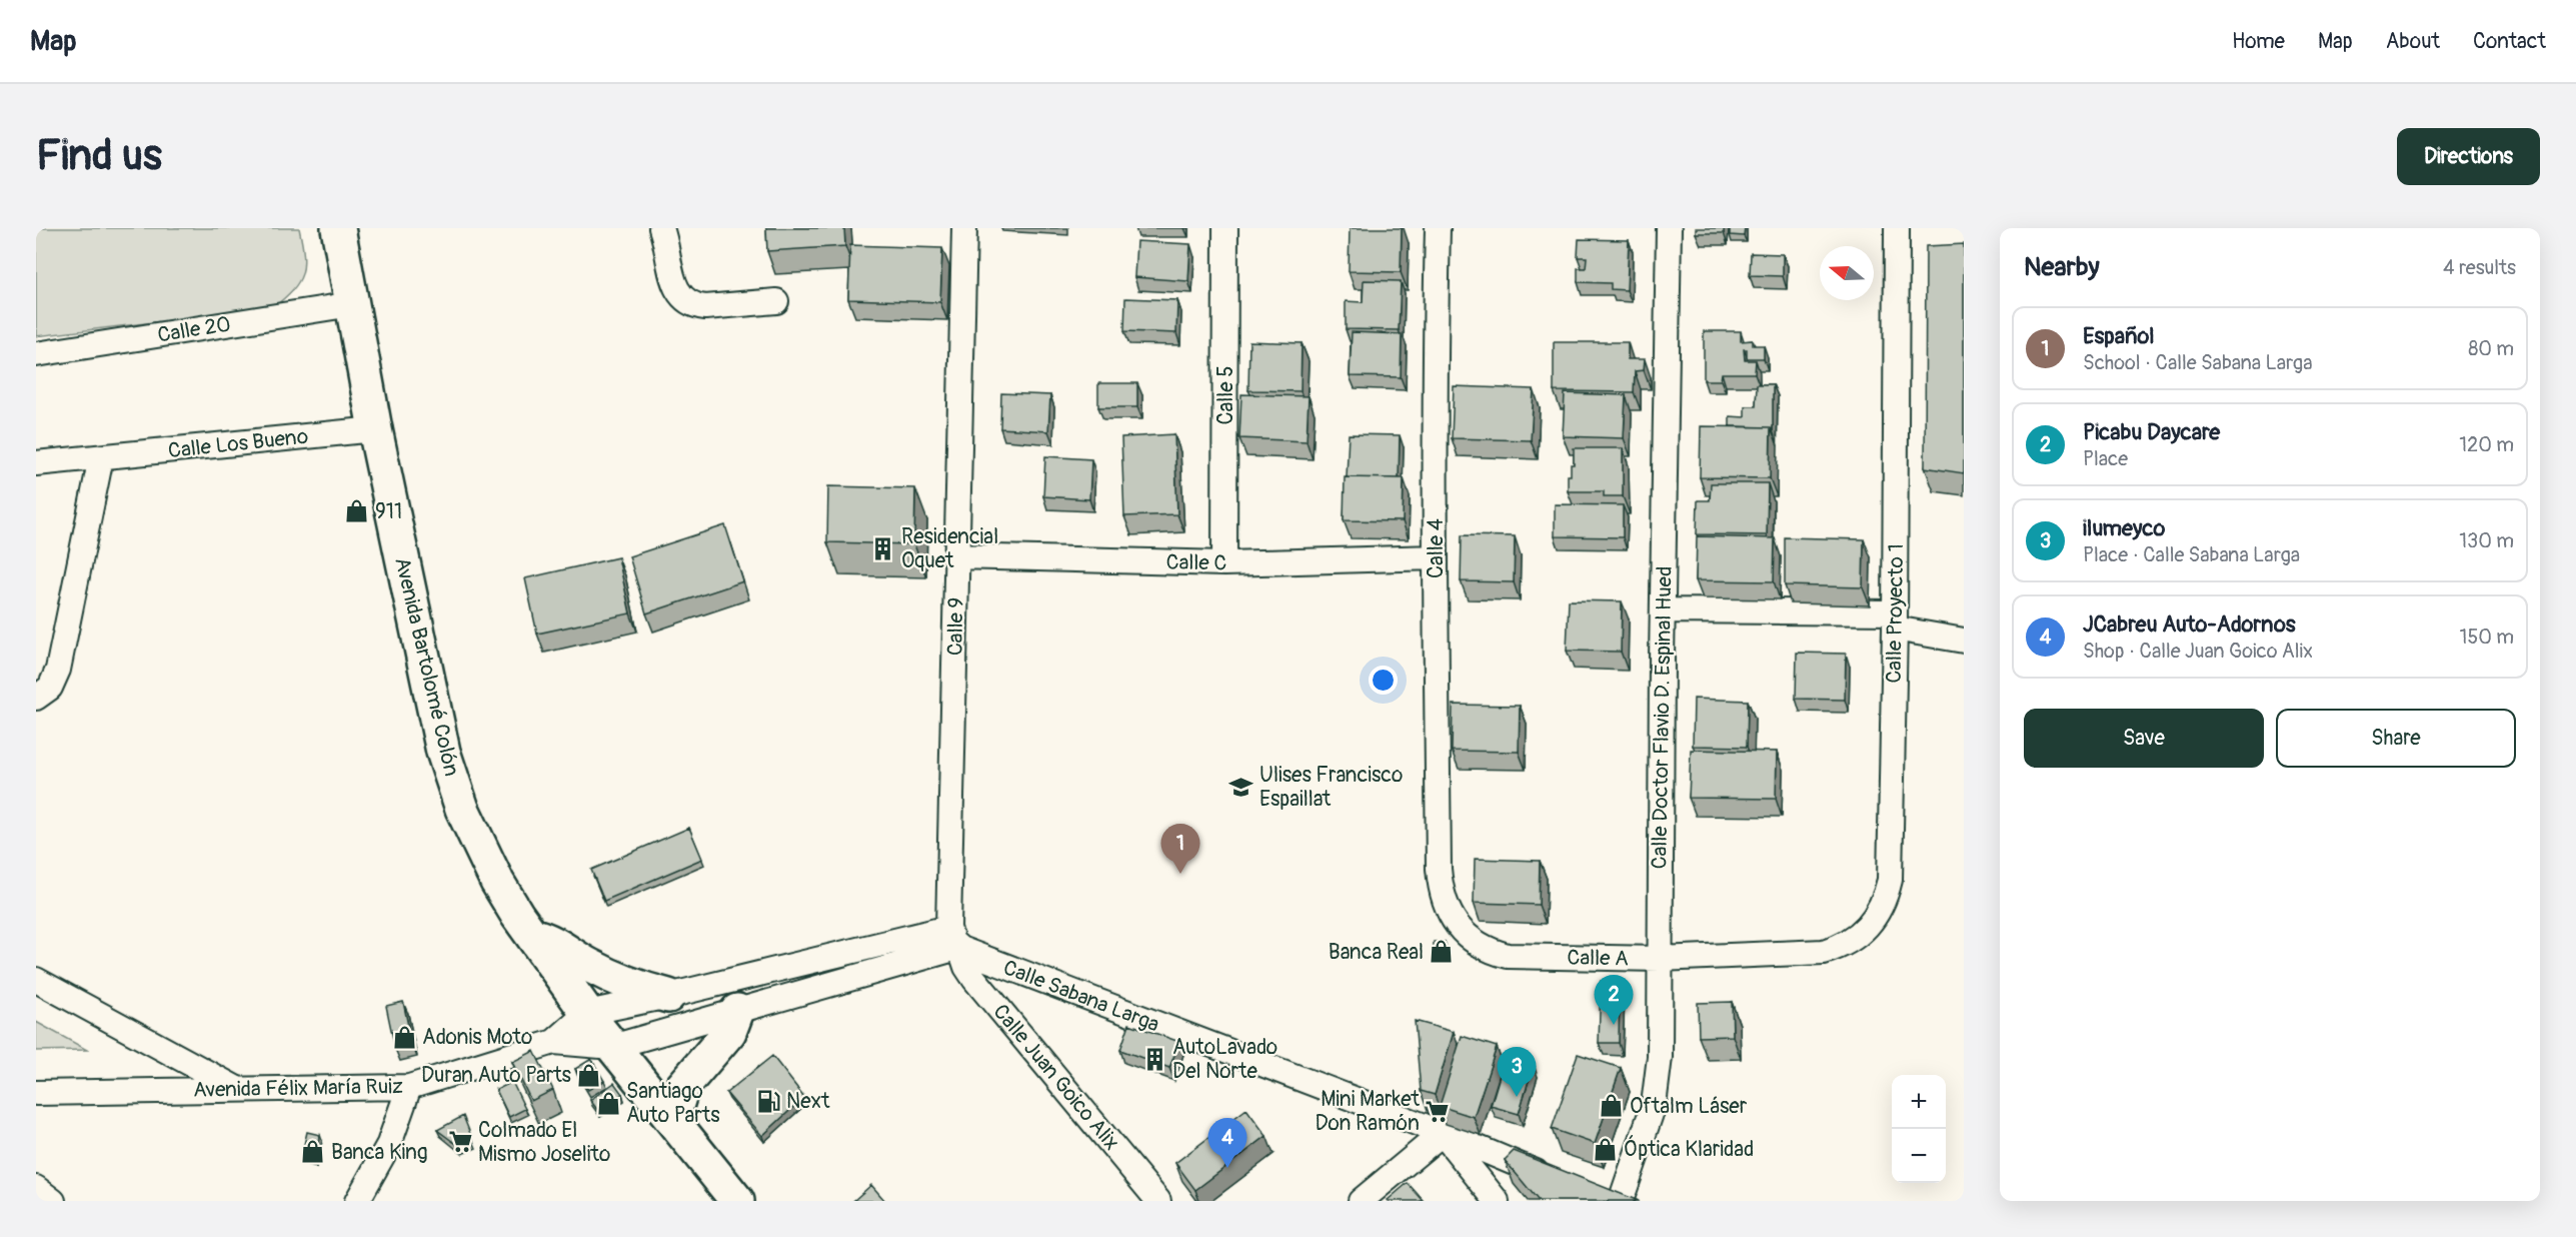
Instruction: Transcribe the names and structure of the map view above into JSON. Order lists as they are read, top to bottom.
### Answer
{
  "streets": {
    "main road": ["Avenida Bartolomé Colón"],
    "street": [
      "Calle 20",
      "Calle 5",
      "Calle Los Bueno",
      "Calle 4",
      "Calle C",
      "Calle Proyecto 1",
      "Calle 9",
      "Calle Doctor Flavio D. Espinal Hued",
      "Calle A",
      "Calle Sabana Larga",
      "Calle Juan Goico Alix",
      "Avenida Félix María Ruiz"
    ]
  },
  "crossings": [
    ["Calle 20", "Avenida Bartolomé Colón"],
    ["Calle 5", "Calle C"],
    ["Calle Los Bueno", "Avenida Bartolomé Colón"],
    ["Calle 4", "Calle C"],
    ["Calle 4", "Calle A"],
    ["Calle C", "Calle 9"],
    ["Calle Proyecto 1", "Calle A"],
    ["Calle 9", "Calle Sabana Larga"],
    ["Calle 9", "Calle Juan Goico Alix"],
    ["Avenida Bartolomé Colón", "Avenida Félix María Ruiz"],
    ["Calle Doctor Flavio D. Espinal Hued", "Calle A"],
    ["Calle Sabana Larga", "Calle Juan Goico Alix"]
  ],
  "places": {
    "shop": [
      "911",
      "Banca Real",
      "Adonis Moto",
      "Duran Auto Parts",
      "Santiago Auto Parts",
      "Oftalm Láser",
      "Óptica Klaridad",
      "Banca King"
    ],
    "building": ["Residencial Oquet", "AutoLavado Del Norte"],
    "school or university": ["Ulises Francisco Espaillat"],
    "fuel station": ["Next"],
    "supermarket": ["Mini Market Don Ramón", "Colmado El Mismo Joselito"]
  },
  "north": "left",
  "page": {
    "header": "Map",
    "nav": [
      "Home",
      "Map",
      "About",
      "Contact"
    ],
    "buttons": [
      "Directions",
      ["Save", "Share"]
    ],
    "title": "Find us",
    "heading": ["Nearby", "4 results"],
    "list": [
      {
        "mark": "1",
        "name": "Español",
        "note": "School · Calle Sabana Larga",
        "value": "80 m"
      },
      {
        "mark": "2",
        "name": "Picabu Daycare",
        "note": "Place",
        "value": "120 m"
      },
      {
        "mark": "3",
        "name": "ilumeyco",
        "note": "Place · Calle Sabana Larga",
        "value": "130 m"
      },
      {
        "mark": "4",
        "name": "JCabreu Auto-Adornos",
        "note": "Shop · Calle Juan Goico Alix",
        "value": "150 m"
      }
    ],
    "pins": [
      "1",
      "2",
      "3",
      "4"
    ],
    "map_buttons": ["+", "−"]
  }
}
